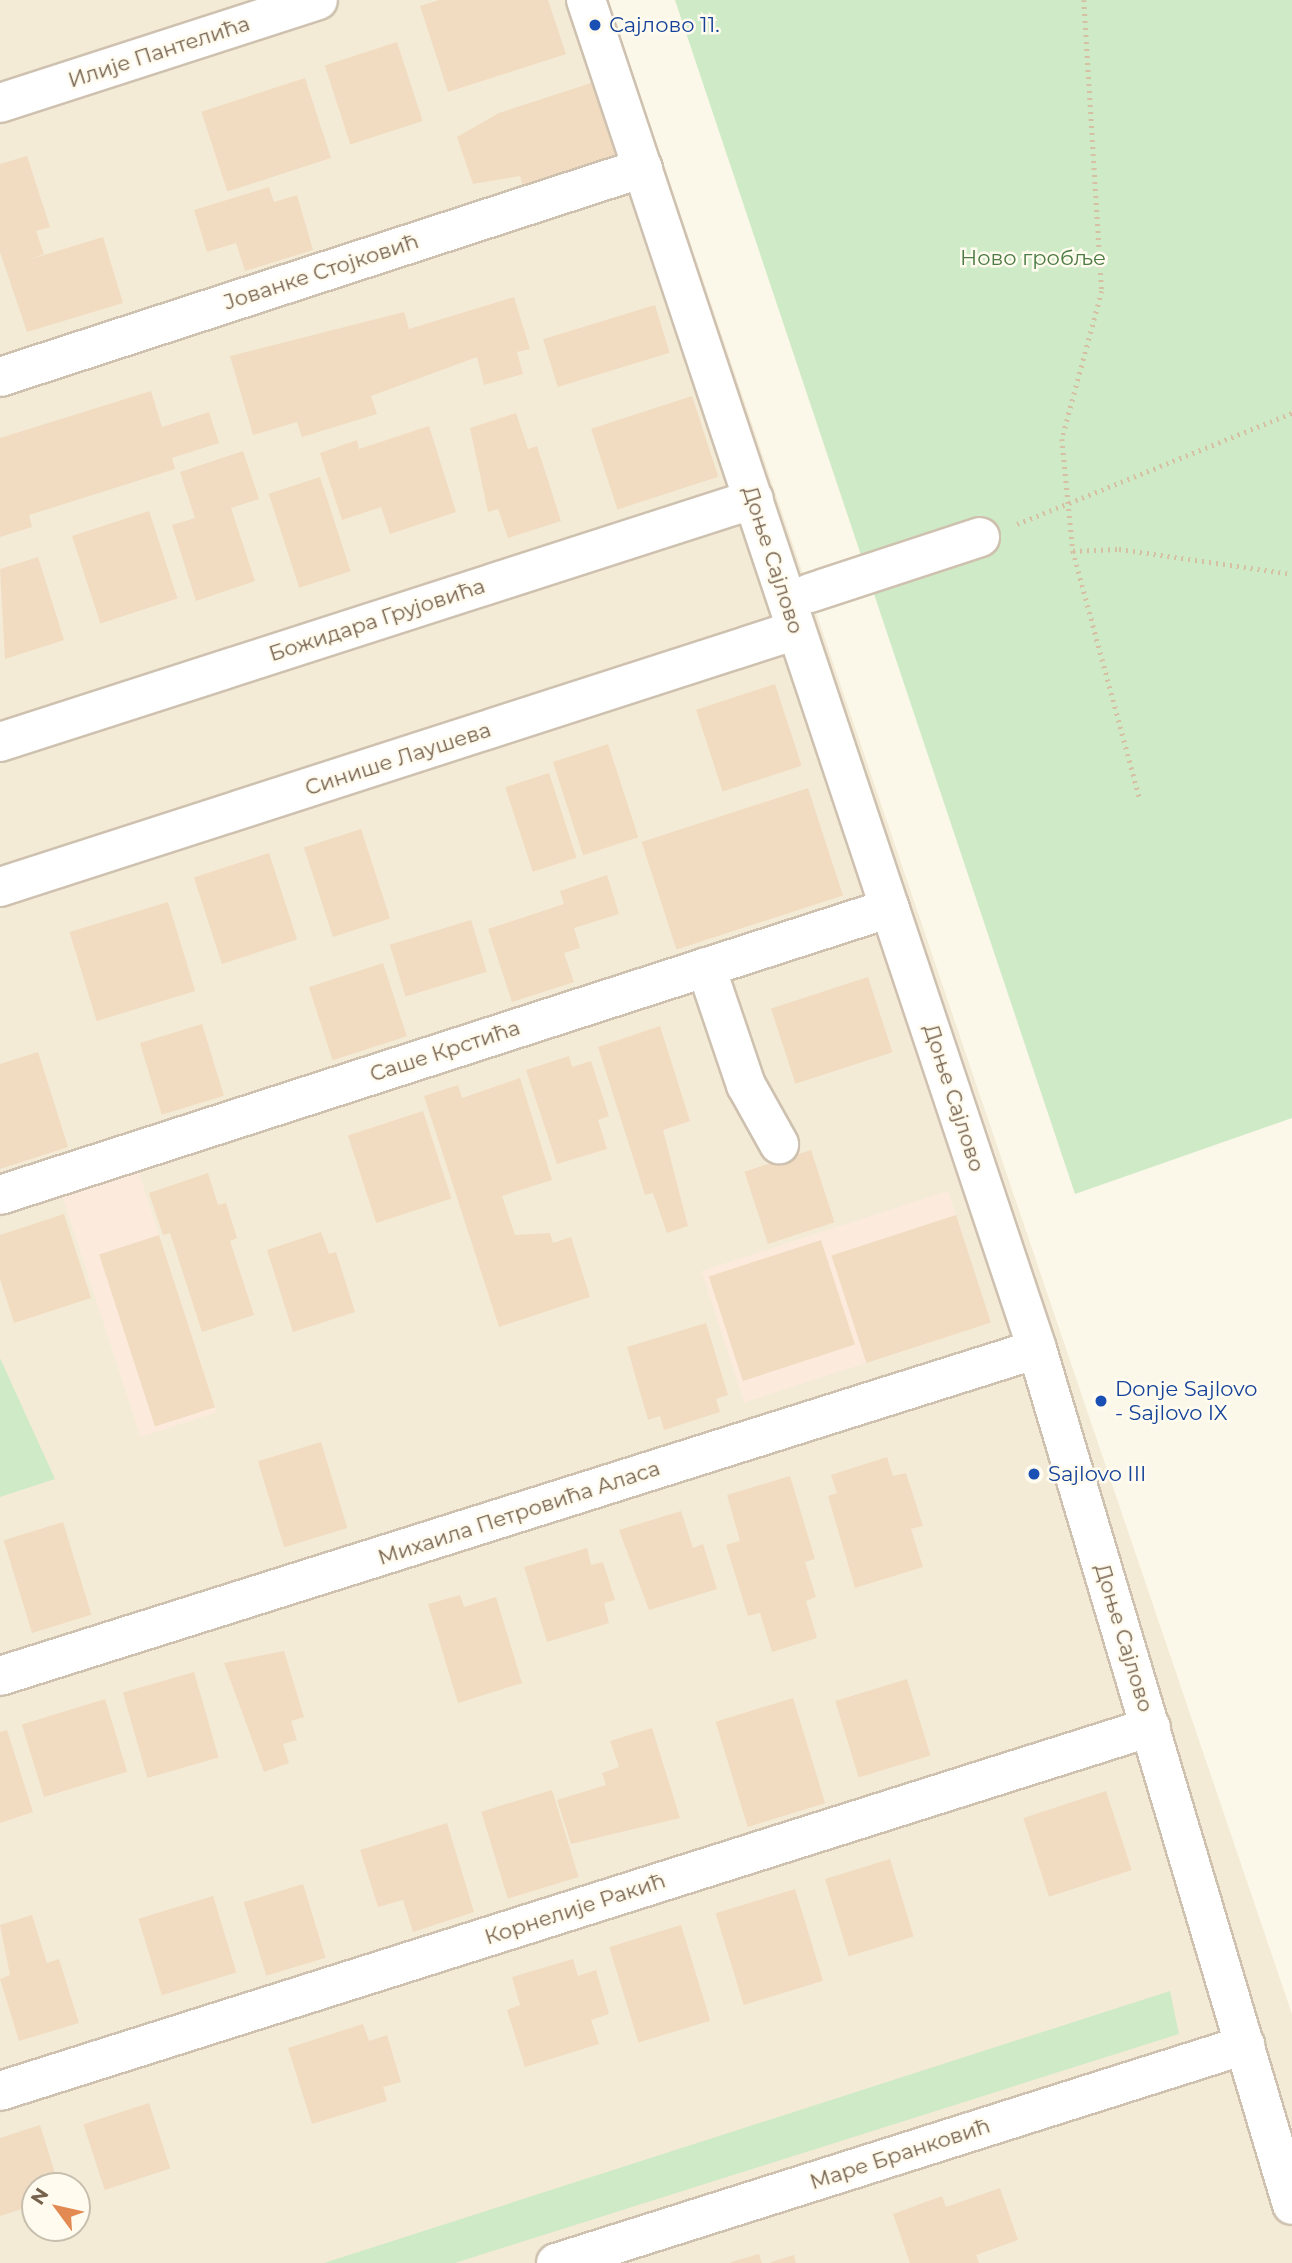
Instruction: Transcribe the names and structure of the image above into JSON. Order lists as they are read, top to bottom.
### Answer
{
  "streets": {
    "street": [
      "Илије Пантелића",
      "Јованке Стојковић",
      "Доње Сајлово",
      "Божидара Грујовића",
      "Синише Лаушева",
      "Саше Крстића",
      "Михаила Петровића Аласа",
      "Корнелије Ракић",
      "Маре Бранковић"
    ]
  },
  "crossings": [
    ["Јованке Стојковић", "Доње Сајлово"],
    ["Доње Сајлово", "Божидара Грујовића"],
    ["Доње Сајлово", "Синише Лаушева"],
    ["Доње Сајлово", "Саше Крстића"],
    ["Доње Сајлово", "Михаила Петровића Аласа"],
    ["Доње Сајлово", "Корнелије Ракић"],
    ["Доње Сајлово", "Маре Бранковић"]
  ],
  "parks": ["Ново гробље"],
  "places": ["Сајлово 11.", "Donje Sajlovo - Sajlovo IX", "Sajlovo III"],
  "north": "top left"
}
